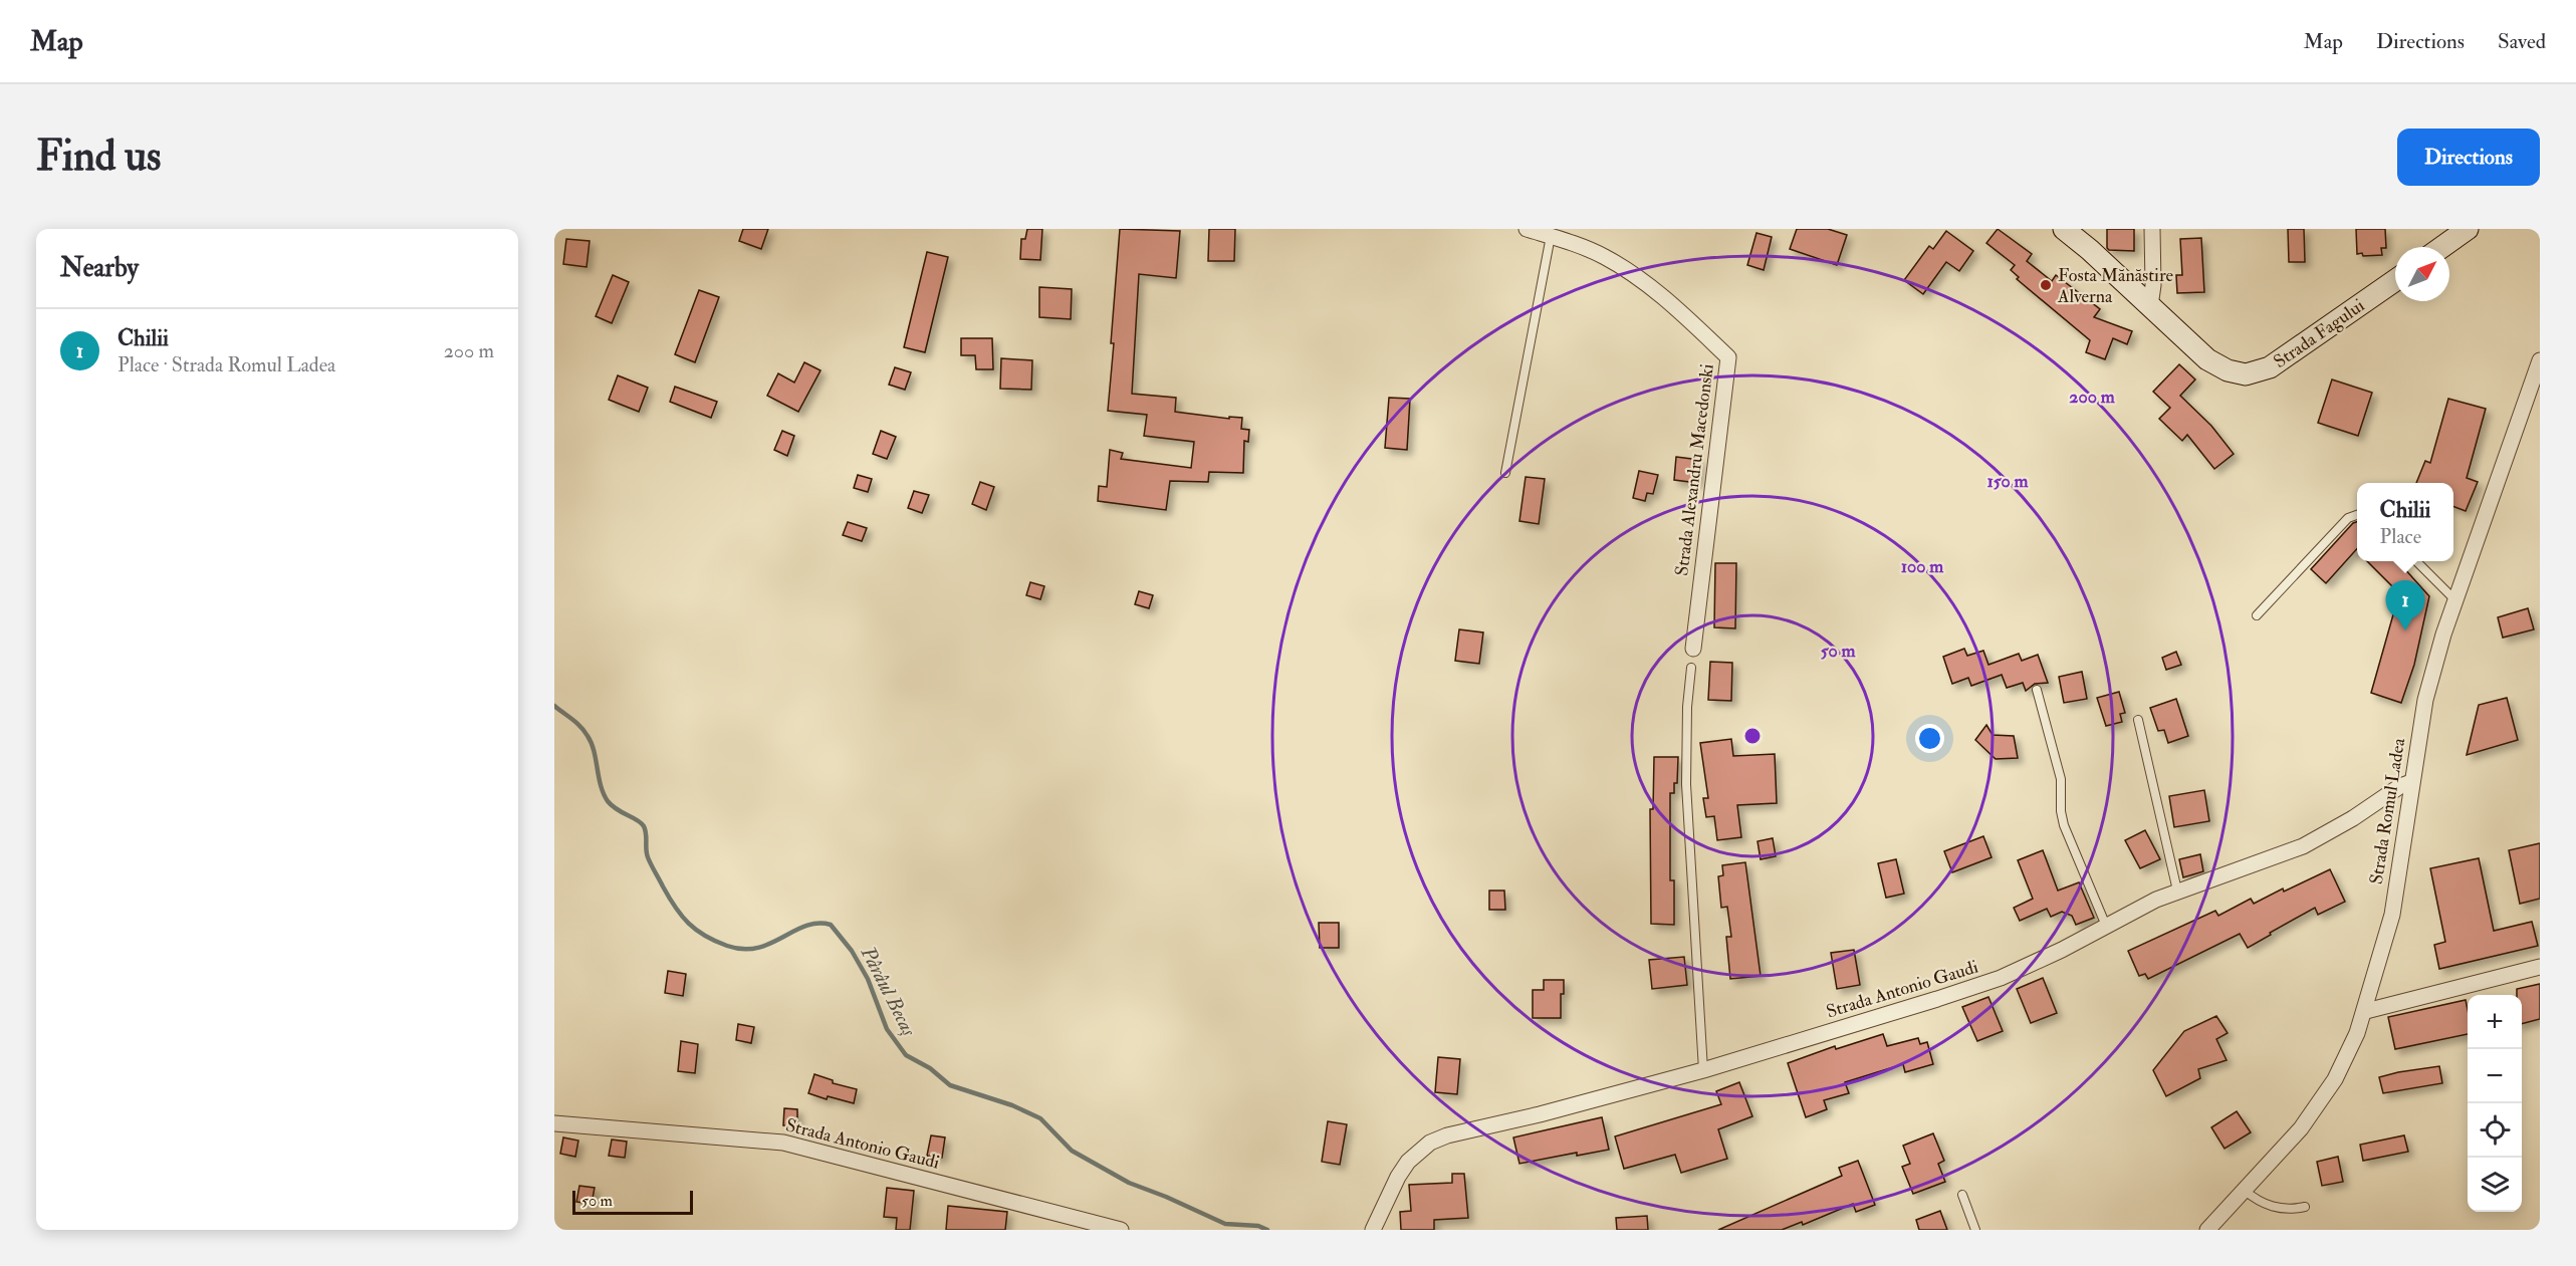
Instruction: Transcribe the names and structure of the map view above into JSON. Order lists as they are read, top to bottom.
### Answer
{
  "streets": {
    "street": [
      "Strada Fagului",
      "Strada Alexandru Macedonski",
      "Strada Romul Ladea",
      "Strada Antonio Gaudi"
    ]
  },
  "crossings": [
    ["Strada Romul Ladea", "Strada Antonio Gaudi"]
  ],
  "water": ["Pârâul Becaș"],
  "places": ["Fosta Mănăstire Alverna"],
  "scale_bar": "50 m",
  "north": "top right",
  "page": {
    "header": "Map",
    "nav": ["Map", "Directions", "Saved"],
    "buttons": "Directions",
    "title": "Find us",
    "heading": "Nearby",
    "list": [
      {
        "mark": "1",
        "name": "Chilii",
        "note": "Place · Strada Romul Ladea",
        "value": "200 m"
      }
    ],
    "popup": ["Chilii", "Place"],
    "pins": "1",
    "map_buttons": ["+", "−"],
    "scale": "50 m"
  },
  "rings": [
    "200 m",
    "150 m",
    "100 m",
    "50 m"
  ]
}
